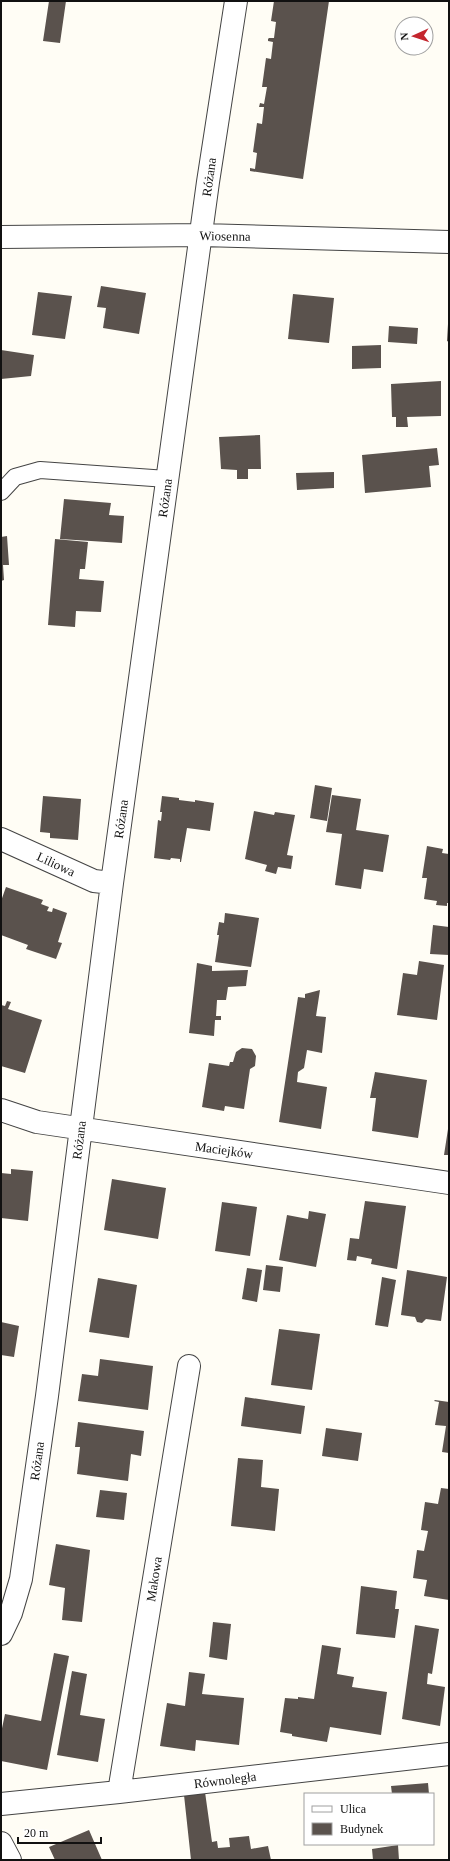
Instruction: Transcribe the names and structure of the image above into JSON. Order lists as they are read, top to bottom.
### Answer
{
  "streets": {
    "street": [
      "Różana",
      "Wiosenna",
      "Liliowa",
      "Maciejków",
      "Makowa",
      "Równoległa"
    ]
  },
  "crossings": [
    ["Różana", "Wiosenna"],
    ["Różana", "Liliowa"],
    ["Różana", "Maciejków"],
    ["Makowa", "Równoległa"]
  ],
  "legend": ["Ulica", "Budynek"],
  "scale_bar": "20 m",
  "north": "left"
}
